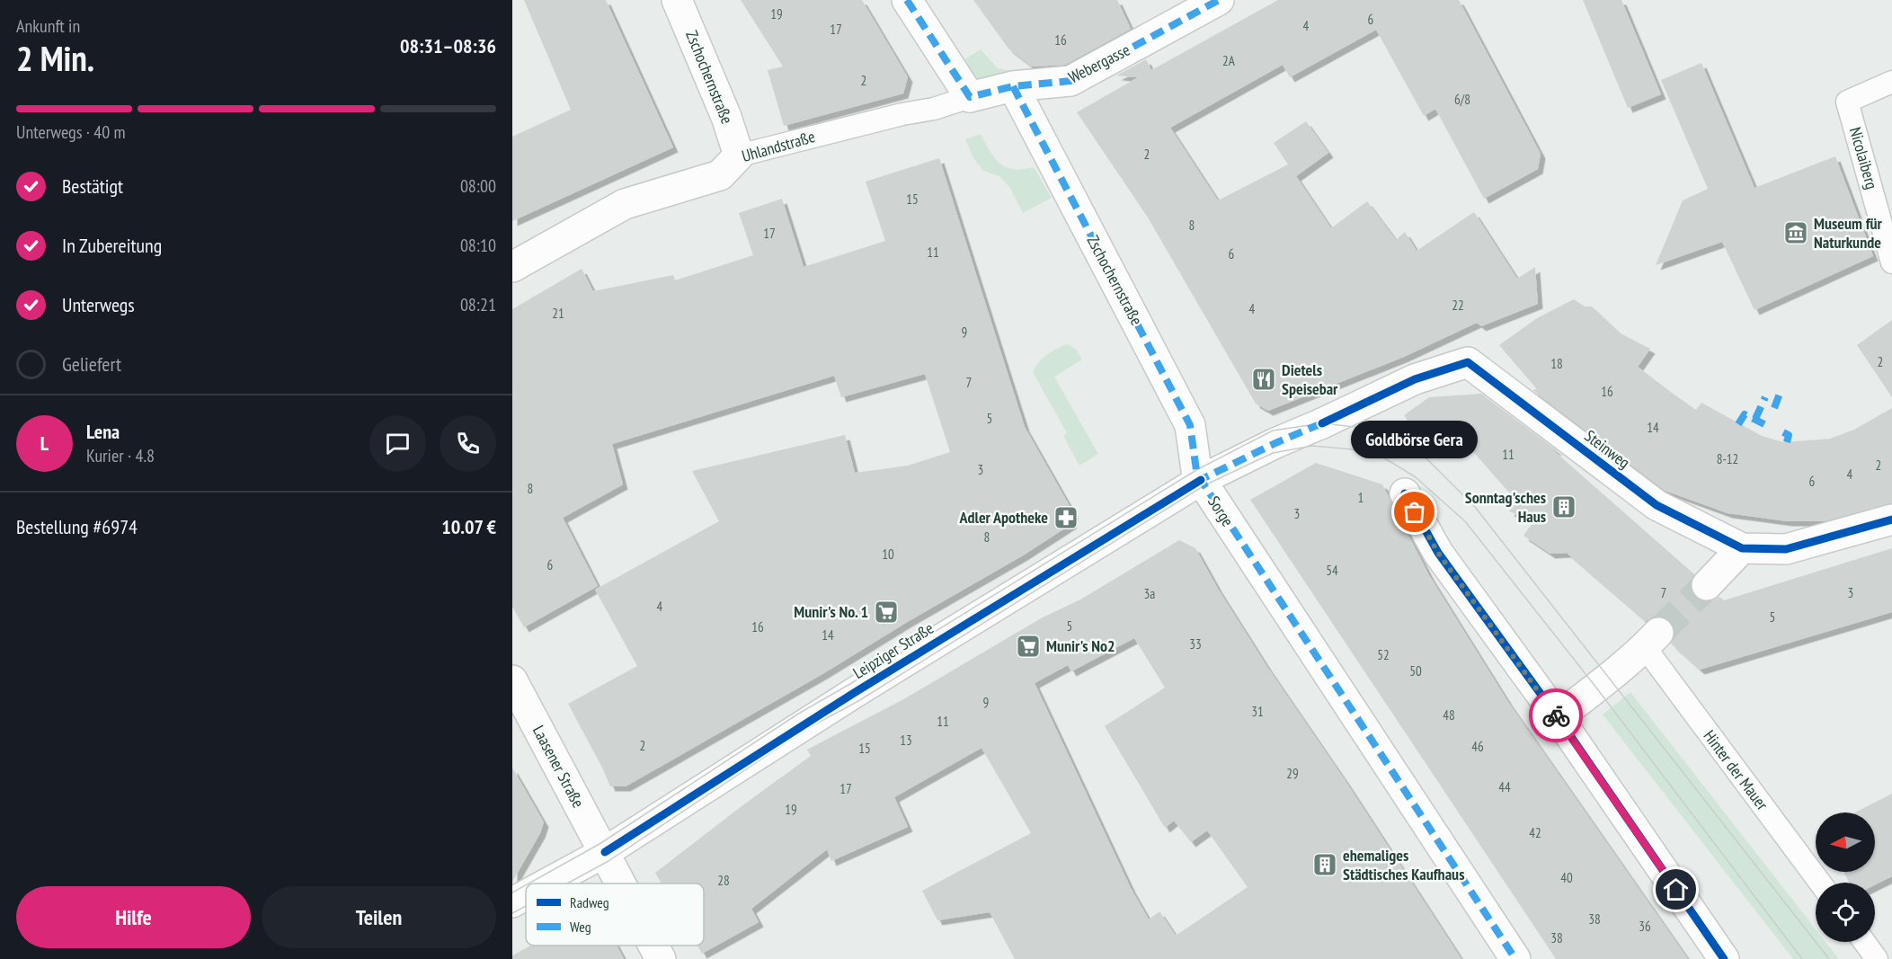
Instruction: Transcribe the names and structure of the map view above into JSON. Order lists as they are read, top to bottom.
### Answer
{
  "streets": {
    "street": [
      "Webergasse",
      "Zschochernstraße",
      "Uhlandstraße",
      "Steinweg",
      "Sorge",
      "Leipziger Straße",
      "Laasener Straße",
      "Hinter der Mauer"
    ],
    "lane": ["Nicolaiberg"]
  },
  "crossings": [
    ["Webergasse", "Zschochernstraße"],
    ["Webergasse", "Uhlandstraße"],
    ["Zschochernstraße", "Uhlandstraße"],
    ["Zschochernstraße", "Steinweg"],
    ["Zschochernstraße", "Sorge"],
    ["Zschochernstraße", "Leipziger Straße"],
    ["Steinweg", "Sorge"],
    ["Steinweg", "Leipziger Straße"],
    ["Sorge", "Leipziger Straße"],
    ["Leipziger Straße", "Laasener Straße"]
  ],
  "places": {
    "museum": ["Museum für Naturkunde"],
    "restaurant": ["Dietels Speisebar"],
    "building": ["Sonntag'sches Haus", "ehemaliges Städtisches Kaufhaus"],
    "other": ["Goldbörse Gera"],
    "pharmacy": ["Adler Apotheke"],
    "supermarket": ["Munir's No. 1", "Munir's No2"]
  },
  "house_numbers": [
    "19",
    "6",
    "4",
    "17",
    "16",
    "2A",
    "2",
    "6/8",
    "2",
    "15",
    "8",
    "17",
    "11",
    "6",
    "22",
    "4",
    "21",
    "9",
    "2",
    "18",
    "7",
    "16",
    "5",
    "14",
    "11",
    "8-12",
    "2",
    "3",
    "4",
    "6",
    "8",
    "1",
    "3",
    "8",
    "10",
    "6",
    "54",
    "7",
    "3",
    "3a",
    "4",
    "5",
    "5",
    "16",
    "14",
    "33",
    "52",
    "50",
    "9",
    "31",
    "48",
    "11",
    "13",
    "2",
    "46",
    "15",
    "29",
    "44",
    "17",
    "19",
    "42",
    "40",
    "28",
    "38",
    "36",
    "38"
  ],
  "legend": ["Radweg", "Weg"],
  "north": "left",
  "page": {
    "heading": ["2 Min.", "Ankunft in", "08:31–08:36"],
    "panel": [
      "Lena",
      "Kurier · 4.8",
      "Bestellung #6974",
      "10.07 €"
    ],
    "bar": "Unterwegs · 40 m",
    "list": [
      ["Bestätigt", "08:00"],
      ["In Zubereitung", "08:10"],
      ["Unterwegs", "08:21"],
      "Geliefert"
    ],
    "round": "L",
    "bubble": "Goldbörse Gera",
    "buttons": ["Hilfe", "Teilen"]
  }
}
